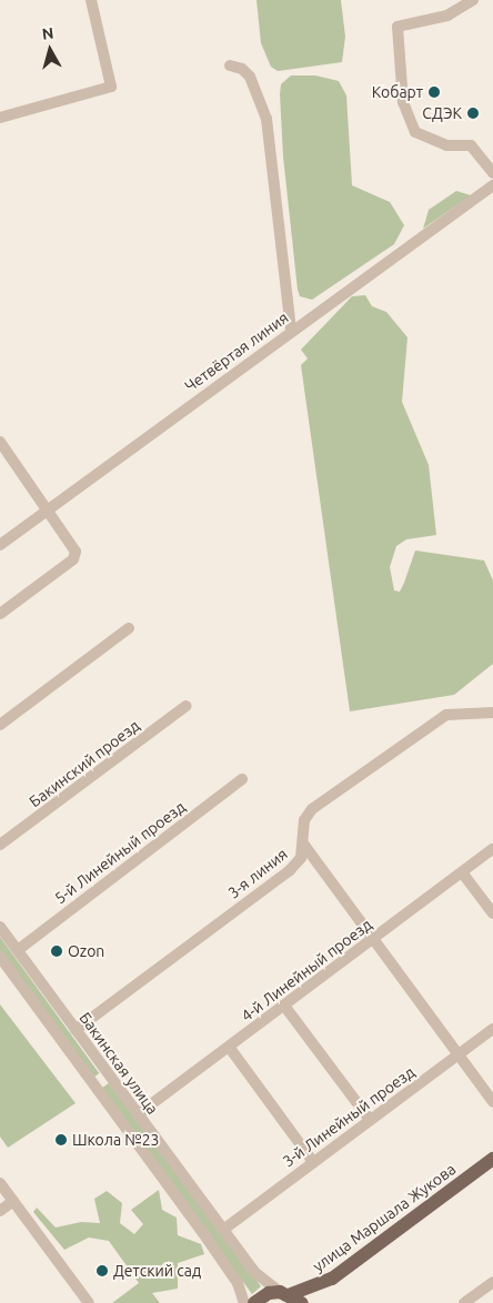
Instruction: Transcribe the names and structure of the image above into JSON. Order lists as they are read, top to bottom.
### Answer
{
  "streets": {
    "main road": ["улица Маршала Жукова"],
    "street": [
      "Четвёртая линия",
      "Бакинский проезд",
      "5-й Линейный проезд",
      "3-я линия",
      "4-й Линейный проезд",
      "Бакинская улица",
      "3-й Линейный проезд"
    ]
  },
  "crossings": [
    ["5-й Линейный проезд", "Бакинская улица"],
    ["3-я линия", "Бакинская улица"],
    ["4-й Линейный проезд", "Бакинская улица"],
    ["Бакинская улица", "3-й Линейный проезд"],
    ["Бакинская улица", "улица Маршала Жукова"]
  ],
  "places": [
    "Кобарт",
    "СДЭК",
    "Ozon",
    "Школа №23",
    "Детский сад"
  ],
  "north": "top"
}
